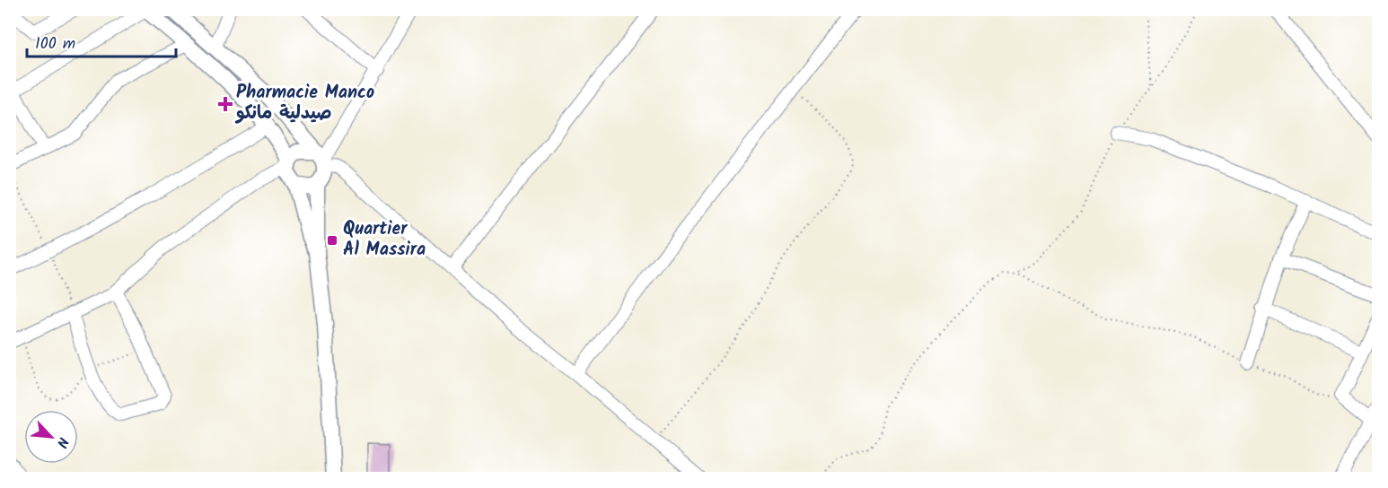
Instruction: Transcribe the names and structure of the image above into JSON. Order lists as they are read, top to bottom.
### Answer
{
  "places": {
    "health": ["Pharmacie Manco صيدلية مانكو"],
    "transit": ["Quartier Al Massira"]
  },
  "scale_bar": "100 m",
  "north": "bottom right"
}
